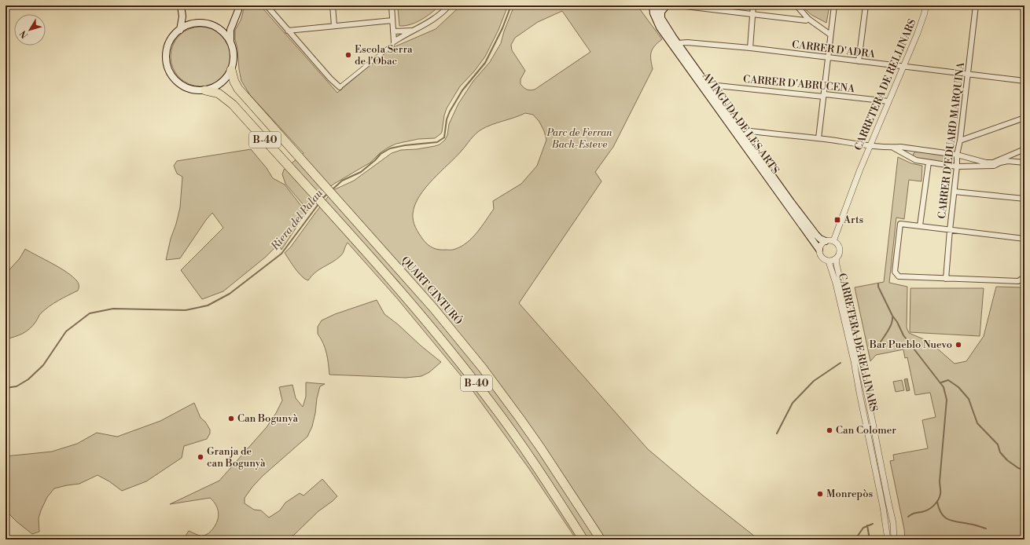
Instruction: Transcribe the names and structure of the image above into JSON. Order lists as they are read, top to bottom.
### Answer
{
  "streets": {
    "highway": ["B-40", "QUART CINTURÓ"],
    "main road": ["AVINGUDA DE LES ARTS"],
    "street": [
      "CARRER D'ADRA",
      "CARRER D'ABRUCENA",
      "CARRETERA DE RELLINARS",
      "CARRER D'EDUARD MARQUINA"
    ]
  },
  "crossings": [
    ["CARRER D'ADRA", "CARRETERA DE RELLINARS"],
    ["CARRER D'ADRA", "AVINGUDA DE LES ARTS"],
    ["CARRER D'ADRA", "CARRER D'EDUARD MARQUINA"],
    ["CARRER D'ABRUCENA", "CARRETERA DE RELLINARS"],
    ["CARRER D'ABRUCENA", "AVINGUDA DE LES ARTS"],
    ["CARRETERA DE RELLINARS", "AVINGUDA DE LES ARTS"],
    ["B-40", "QUART CINTURÓ"]
  ],
  "water": ["Riera del Palau"],
  "parks": ["Parc de Ferran Bach-Esteve"],
  "places": {
    "other": [
      "Escola Serra de l'Obac",
      "Bar Pueblo Nuevo",
      "Can Bogunyà",
      "Can Colomer",
      "Granja de can Bogunyà",
      "Monrepòs"
    ],
    "transit": ["Arts"]
  },
  "north": "bottom left"
}
